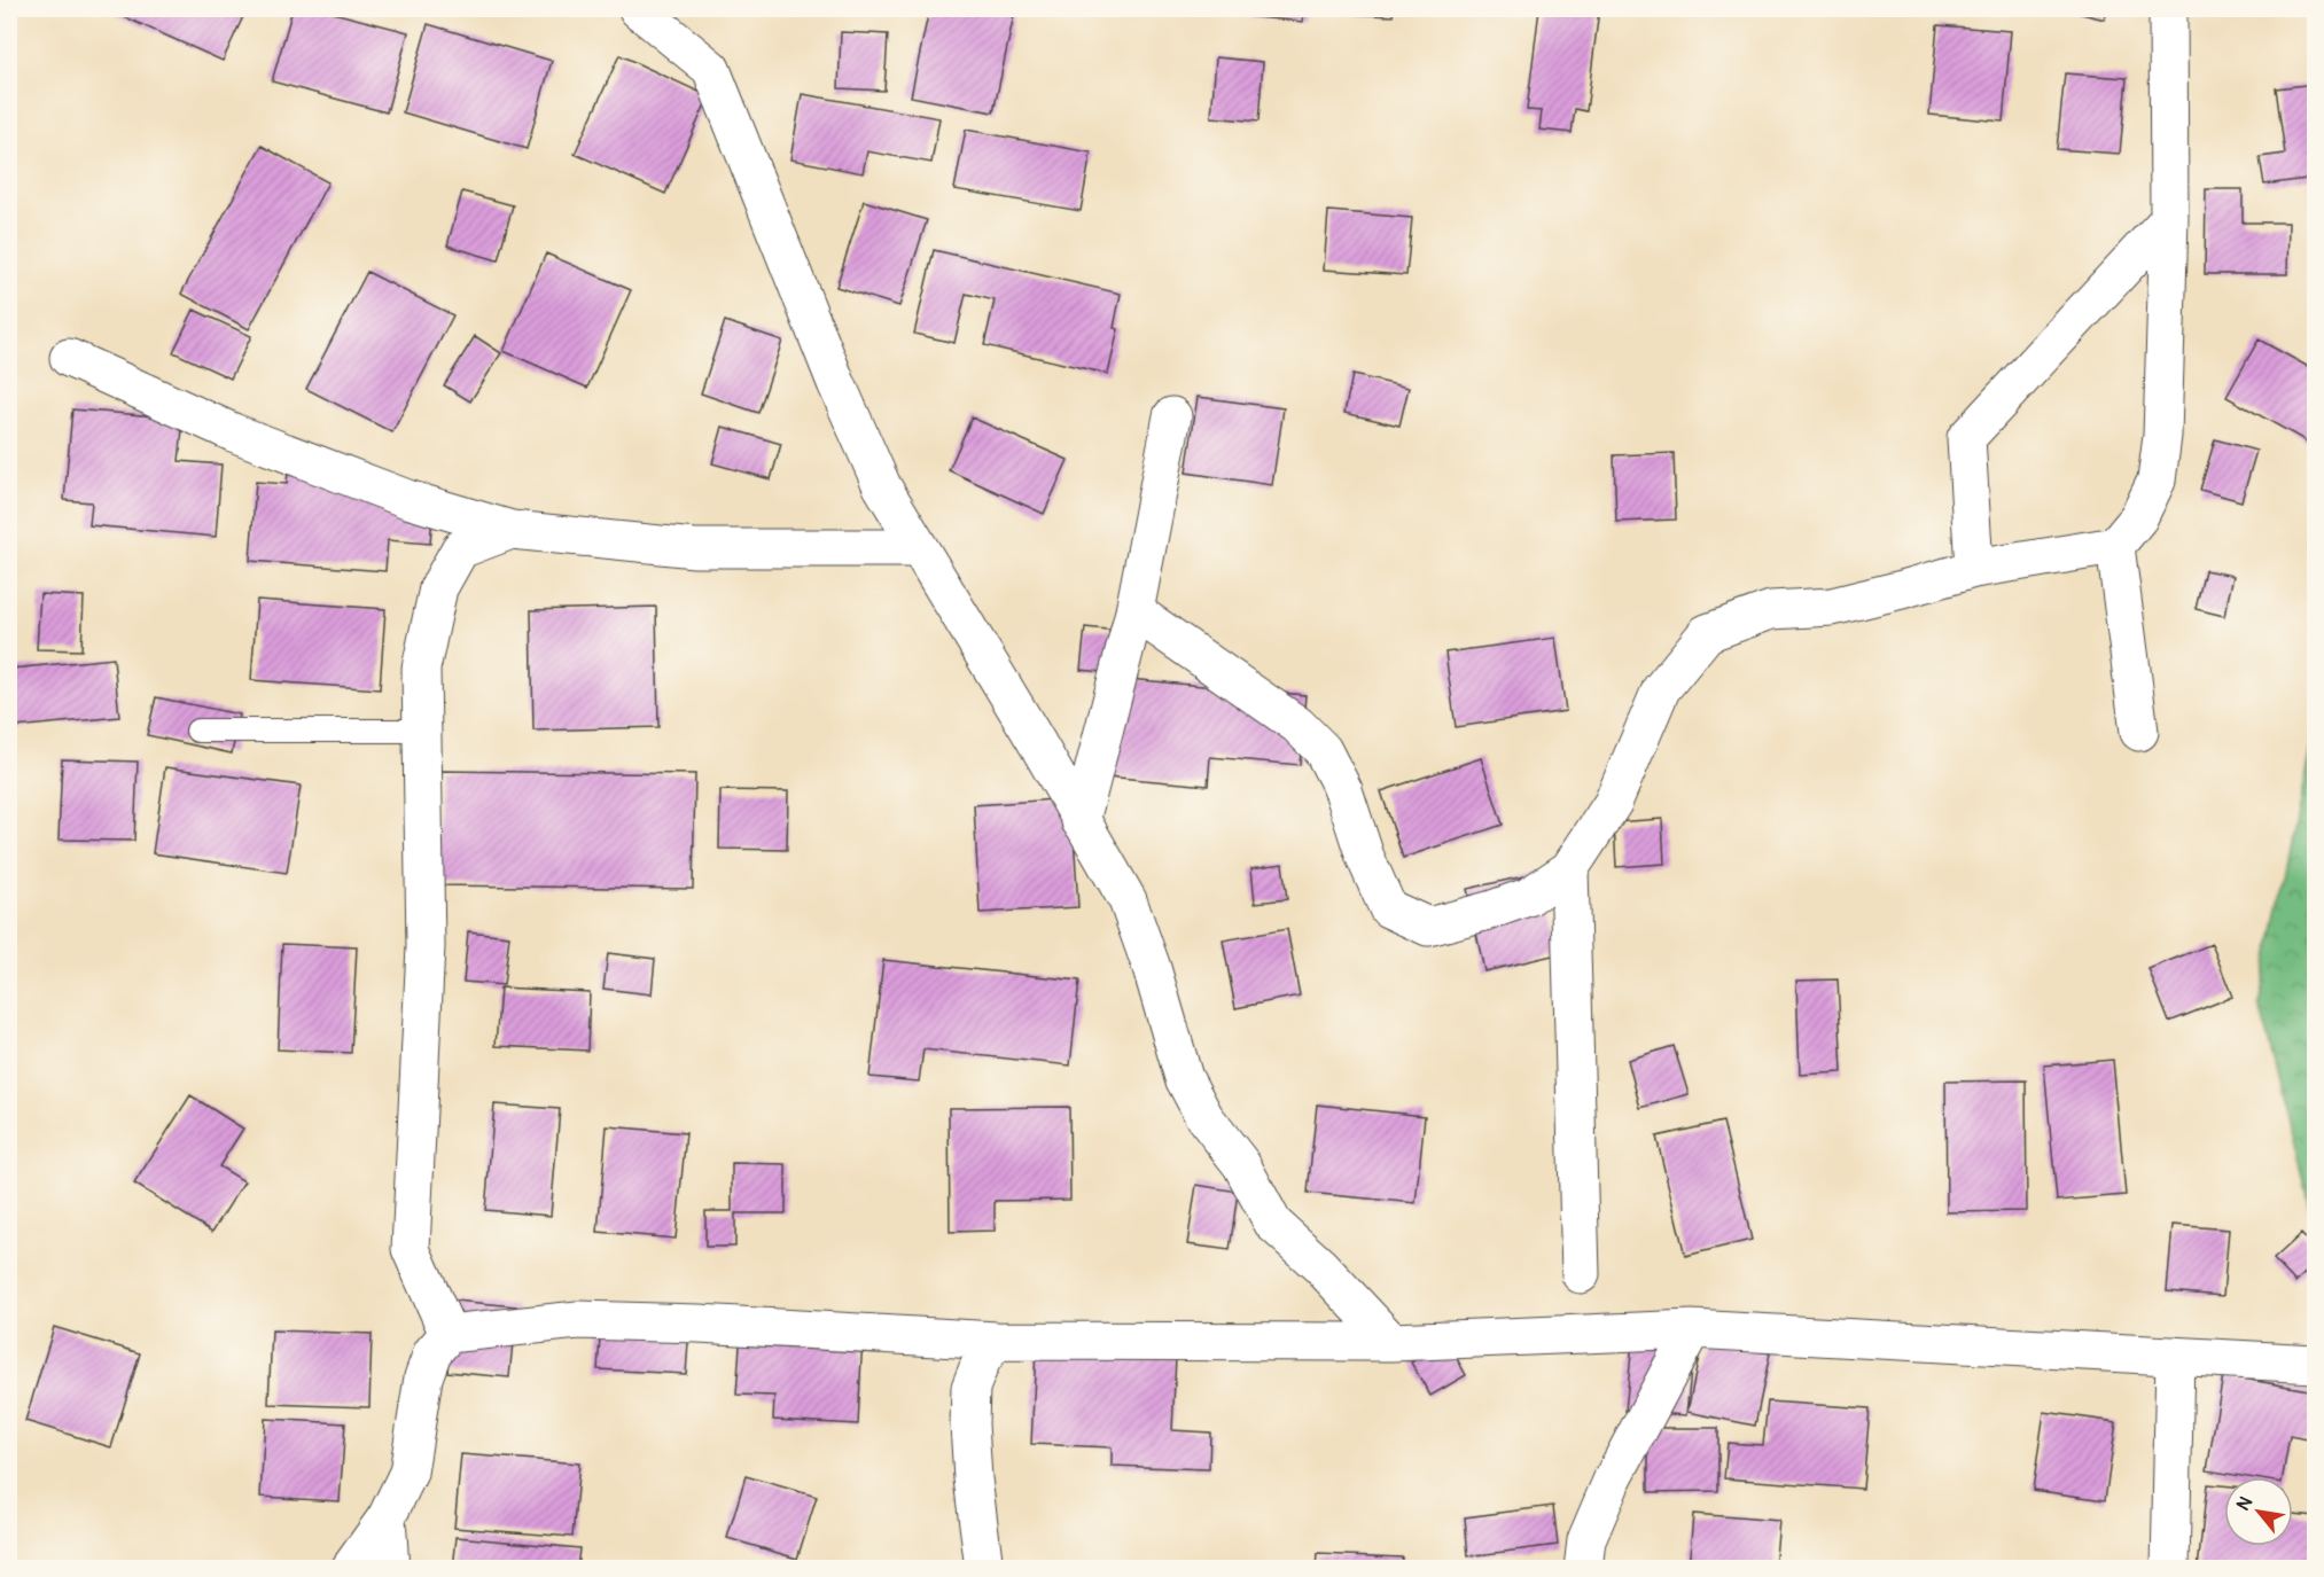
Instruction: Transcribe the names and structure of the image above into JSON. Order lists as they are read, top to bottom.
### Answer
{
  "north": "top left"
}
